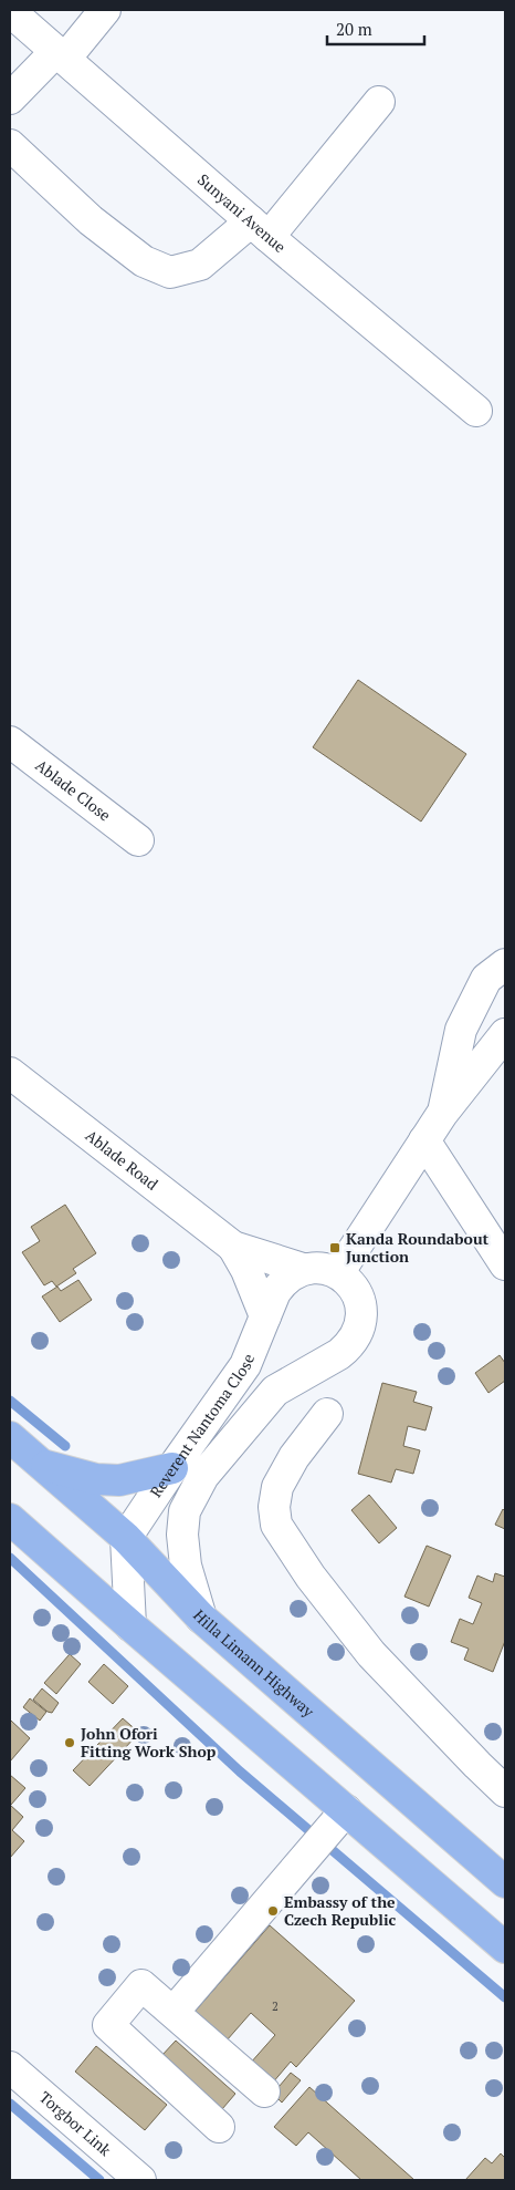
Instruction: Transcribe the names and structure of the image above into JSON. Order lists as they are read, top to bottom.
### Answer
{
  "streets": {
    "main road": ["Hilla Limann Highway"],
    "street": [
      "Sunyani Avenue",
      "Ablade Close",
      "Ablade Road",
      "Reverent Nantoma Close",
      "Torgbor Link"
    ]
  },
  "crossings": [
    ["Ablade Road", "Reverent Nantoma Close"],
    ["Reverent Nantoma Close", "Hilla Limann Highway"]
  ],
  "places": {
    "transit": ["Kanda Roundabout Junction"],
    "other": ["John Ofori Fitting Work Shop", "Embassy of the Czech Republic"]
  },
  "house_numbers": ["2"],
  "scale_bar": "20 m"
}
